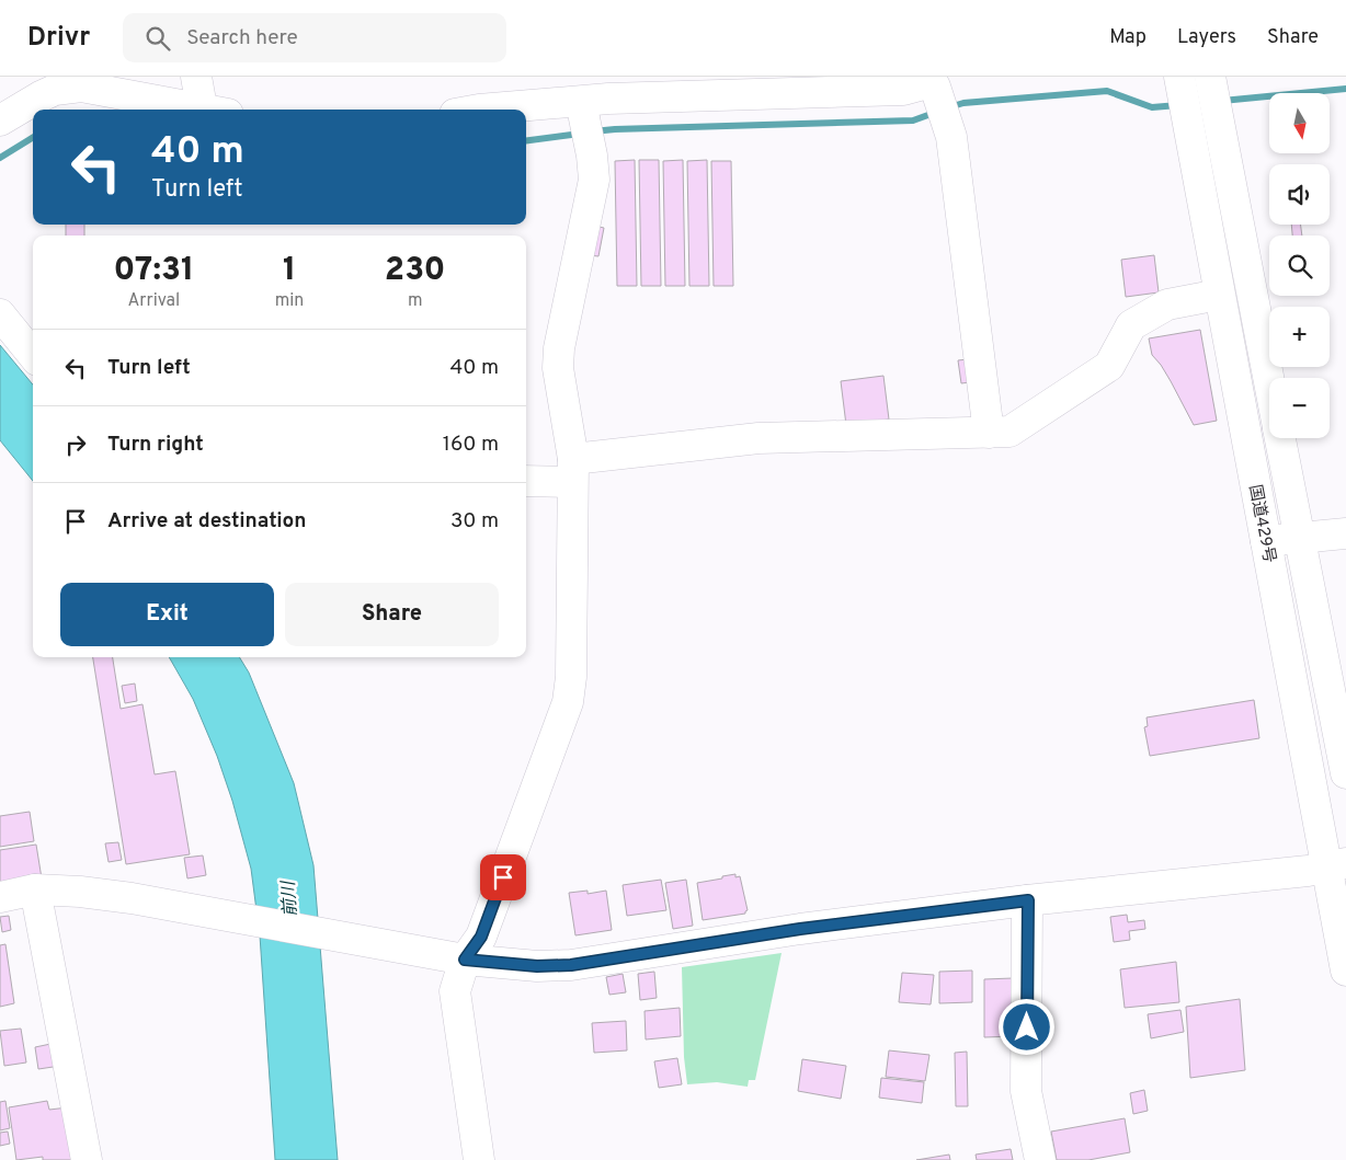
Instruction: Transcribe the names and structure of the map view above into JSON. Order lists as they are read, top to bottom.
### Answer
{
  "streets": {
    "main road": ["国道429号"]
  },
  "water": ["前川"],
  "north": "bottom",
  "page": {
    "header": "Drivr",
    "search": "Search here",
    "nav": ["Map", "Layers", "Share"],
    "map_buttons": ["+", "−"],
    "turn": ["40 m", "Turn left"],
    "eta": [
      "07:31",
      "Arrival",
      "1",
      "min",
      "230",
      "m"
    ],
    "list": [
      {
        "name": "Turn left",
        "value": "40 m"
      },
      {
        "name": "Turn right",
        "value": "160 m"
      },
      {
        "name": "Arrive at destination",
        "value": "30 m"
      }
    ],
    "buttons": ["Exit", "Share"]
  }
}
